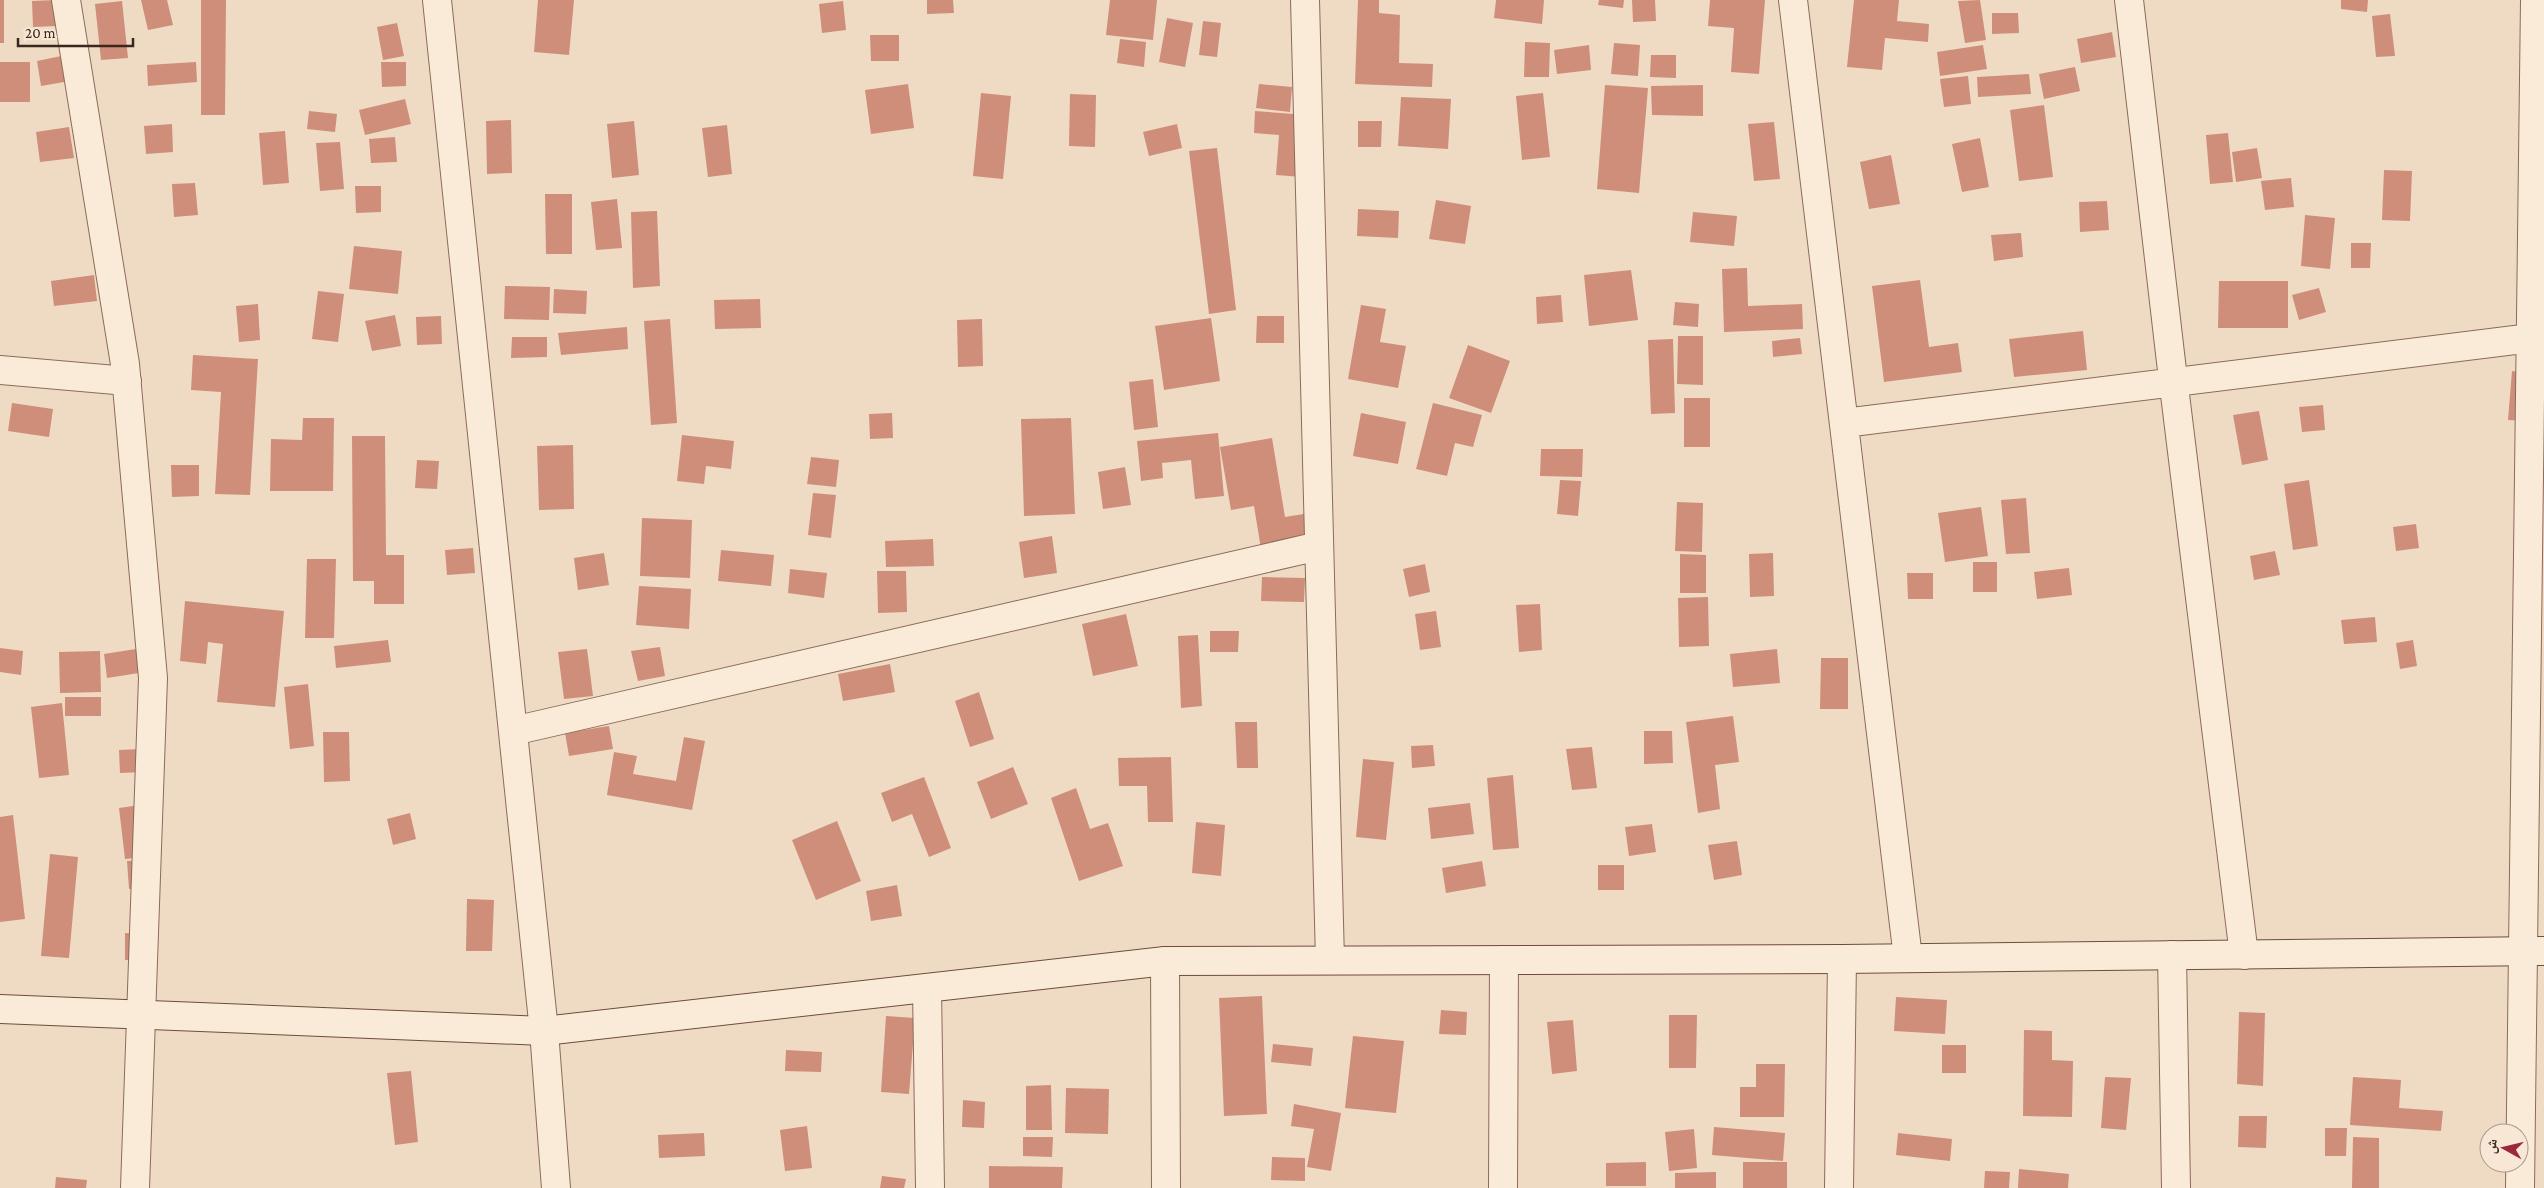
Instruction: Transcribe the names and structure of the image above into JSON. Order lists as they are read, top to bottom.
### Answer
{
  "scale_bar": "20 m",
  "north": "left"
}
